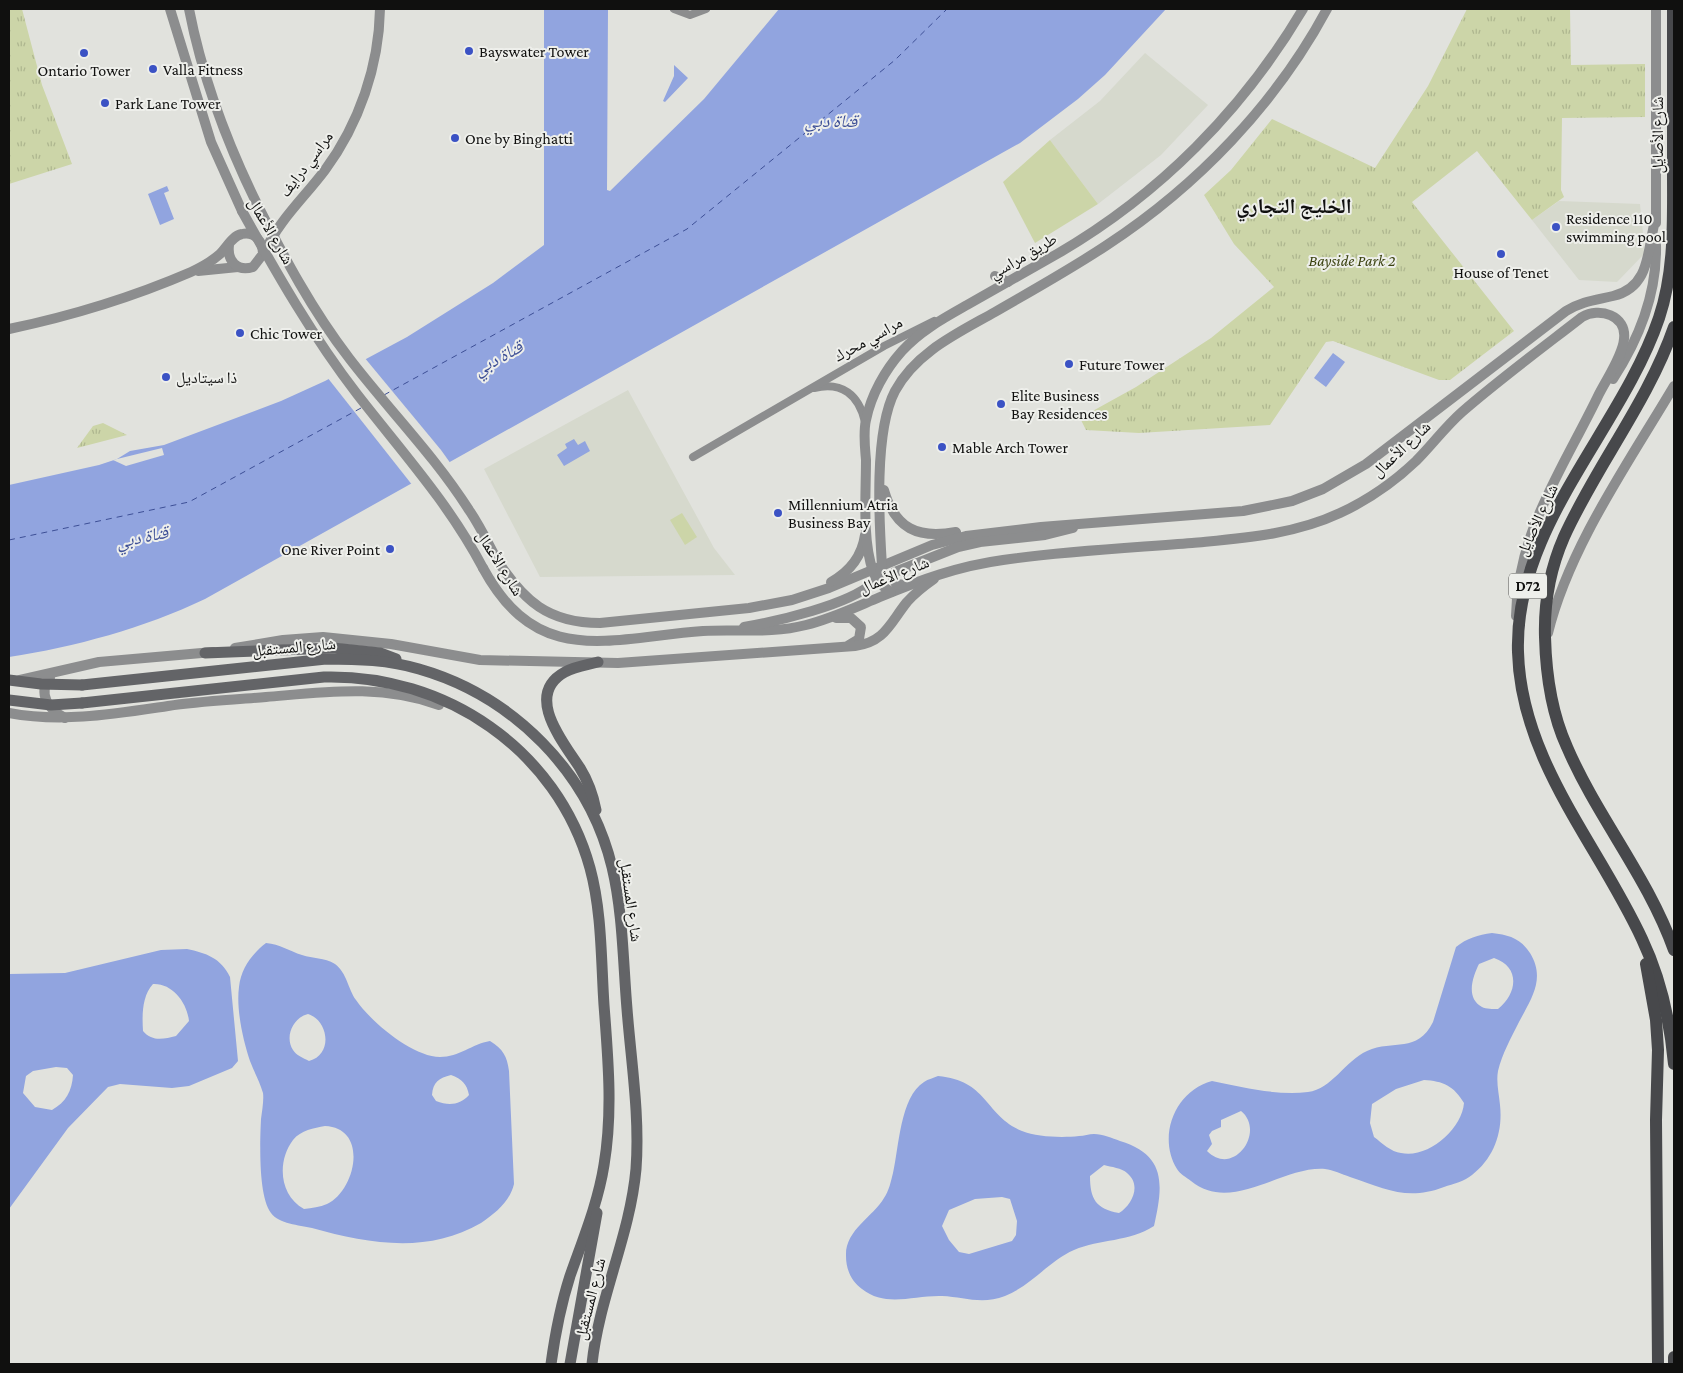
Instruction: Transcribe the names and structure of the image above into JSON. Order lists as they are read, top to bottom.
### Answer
{
  "streets": {
    "main road": ["شارع الأصايل", "D72", "شارع المستقبل"],
    "street": [
      "مراسي درايف",
      "شارع الأعمال",
      "طريق مراسي",
      "مراسي محرك"
    ]
  },
  "crossings": [
    ["شارع الأعمال", "طريق مراسي"],
    ["طريق مراسي", "مراسي محرك"]
  ],
  "districts": ["الخليج التجاري"],
  "water": ["قناة دبي"],
  "parks": ["Bayside Park 2"],
  "places": [
    "Bayswater Tower",
    "Ontario Tower",
    "Valla Fitness",
    "Park Lane Tower",
    "One by Binghatti",
    "Residence 110 swimming pool",
    "House of Tenet",
    "Chic Tower",
    "Future Tower",
    "ذا سيتاديل",
    "Elite Business Bay Residences",
    "Mable Arch Tower",
    "Millennium Atria Business Bay",
    "One River Point"
  ]
}
